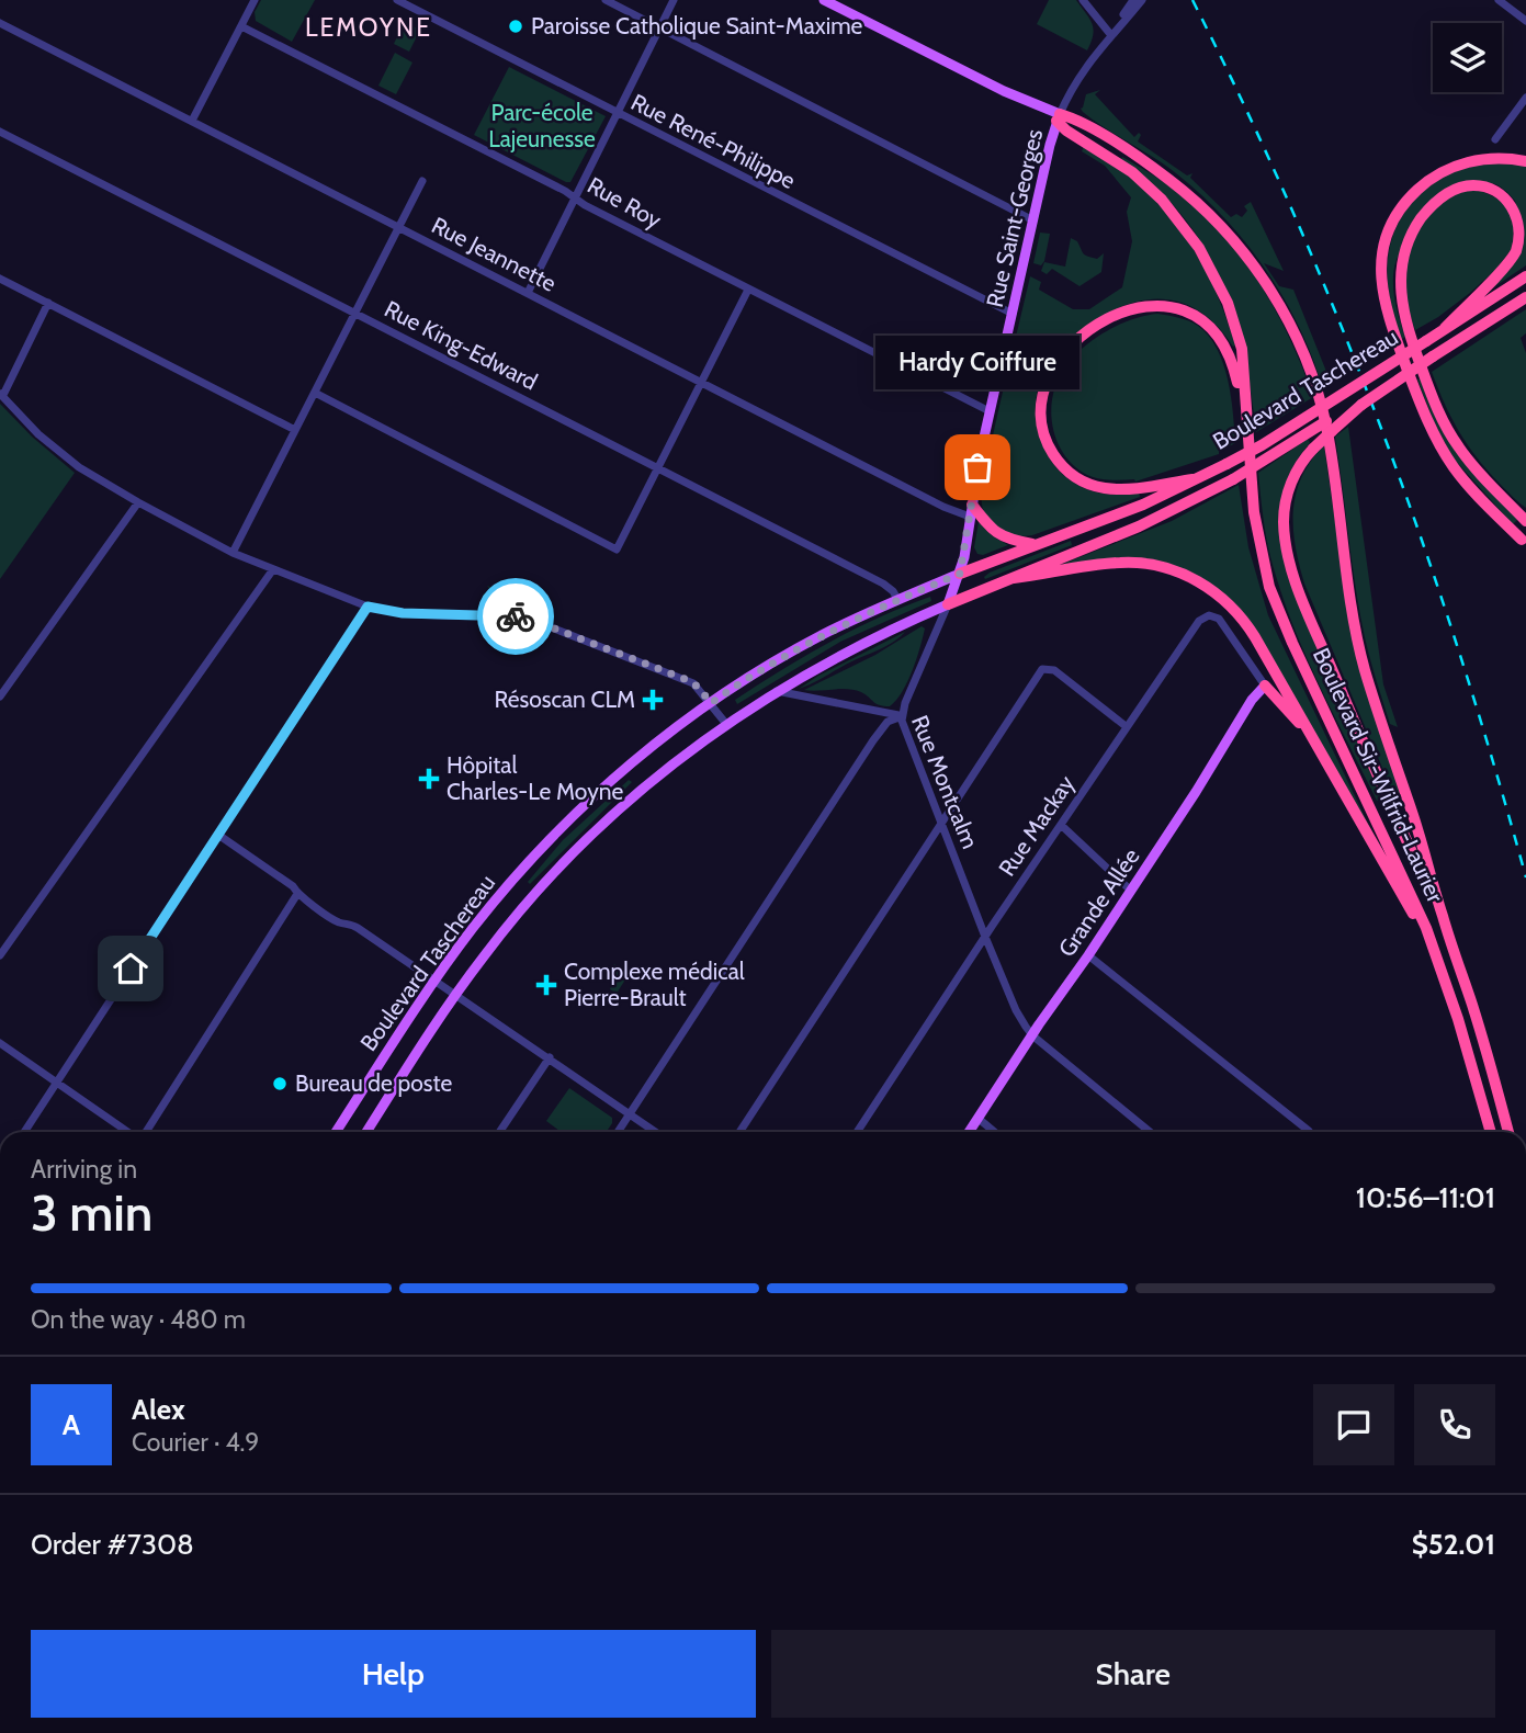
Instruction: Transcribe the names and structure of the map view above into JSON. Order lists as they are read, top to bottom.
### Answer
{
  "streets": {
    "highway": ["Boulevard Taschereau", "Boulevard Sir-Wilfrid-Laurier"],
    "main road": ["Rue Saint-Georges", "Grande Allée"],
    "street": [
      "Rue René-Philippe",
      "Rue Roy",
      "Rue Jeannette",
      "Rue King-Edward",
      "Rue Montcalm",
      "Rue Mackay"
    ]
  },
  "crossings": [
    ["Rue René-Philippe", "Rue Saint-Georges"],
    ["Rue Roy", "Rue Saint-Georges"],
    ["Rue Saint-Georges", "Rue Jeannette"],
    ["Rue Saint-Georges", "Boulevard Taschereau"],
    ["Rue King-Edward", "Boulevard Taschereau"],
    ["Boulevard Taschereau", "Rue Montcalm"],
    ["Rue Montcalm", "Rue Mackay"],
    ["Rue Montcalm", "Grande Allée"],
    ["Rue Mackay", "Grande Allée"]
  ],
  "districts": ["LEMOYNE"],
  "parks": ["Parc-école Lajeunesse"],
  "places": {
    "other": ["Paroisse Catholique Saint-Maxime", "Hardy Coiffure", "Bureau de poste"],
    "health": ["Résoscan CLM", "Hôpital Charles-Le Moyne", "Complexe médical Pierre-Brault"]
  },
  "page": {
    "bubble": "Hardy Coiffure",
    "heading": ["3 min", "Arriving in", "10:56–11:01"],
    "panel": [
      "Alex",
      "Courier · 4.9",
      "Order #7308",
      "$52.01"
    ],
    "bar": "On the way · 480 m",
    "round": "A",
    "buttons": ["Help", "Share"]
  }
}
